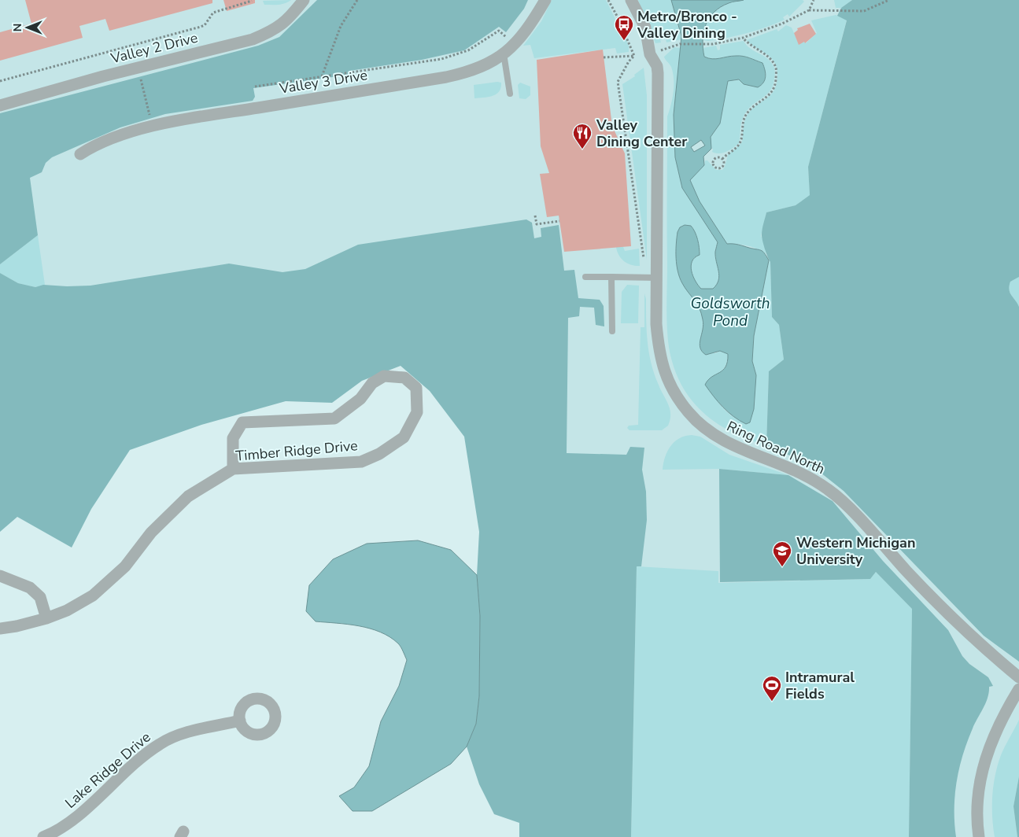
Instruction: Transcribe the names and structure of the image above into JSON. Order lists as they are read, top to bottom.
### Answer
{
  "streets": {
    "street": [
      "Valley 2 Drive",
      "Valley 3 Drive",
      "Ring Road North",
      "Timber Ridge Drive",
      "Lake Ridge Drive"
    ]
  },
  "water": ["Goldsworth Pond"],
  "places": {
    "bus stop": ["Metro/Bronco - Valley Dining"],
    "restaurant": ["Valley Dining Center"],
    "school or university": ["Western Michigan University"],
    "sports": ["Intramural Fields"]
  },
  "north": "left"
}
